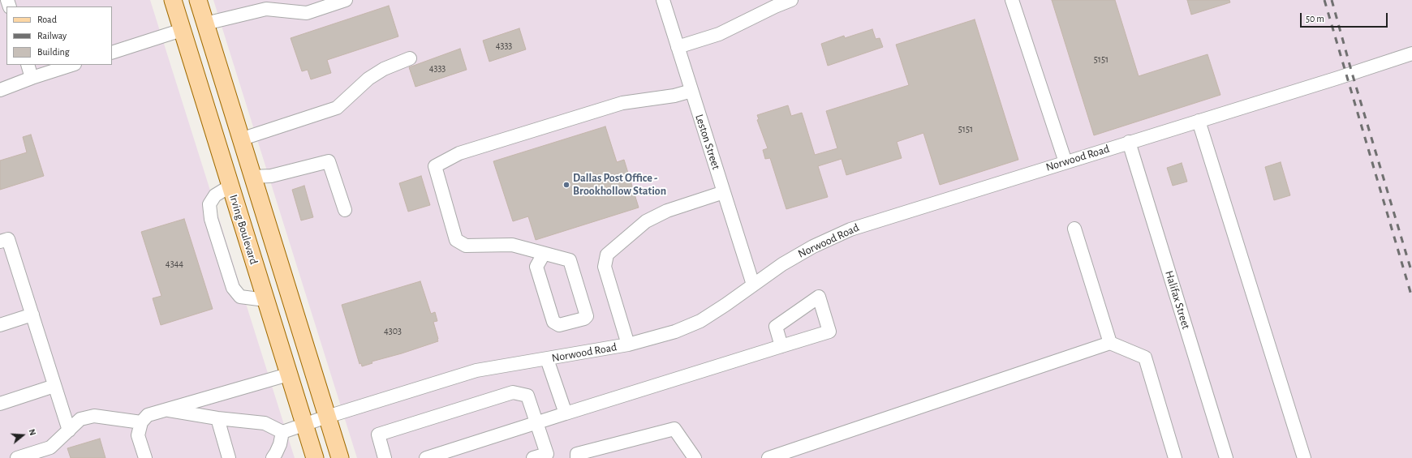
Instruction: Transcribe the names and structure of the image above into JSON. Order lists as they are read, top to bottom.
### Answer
{
  "streets": {
    "main road": ["Irving Boulevard"],
    "street": ["Leston Street", "Norwood Road", "Halifax Street"]
  },
  "crossings": [
    ["Leston Street", "Norwood Road"],
    ["Norwood Road", "Irving Boulevard"],
    ["Norwood Road", "Halifax Street"]
  ],
  "places": ["Dallas Post Office - Brookhollow Station"],
  "house_numbers": [
    "4333",
    "5151",
    "4333",
    "5151",
    "4344",
    "4303"
  ],
  "legend": ["Road", "Railway", "Building"],
  "scale_bar": "50 m",
  "north": "right"
}
